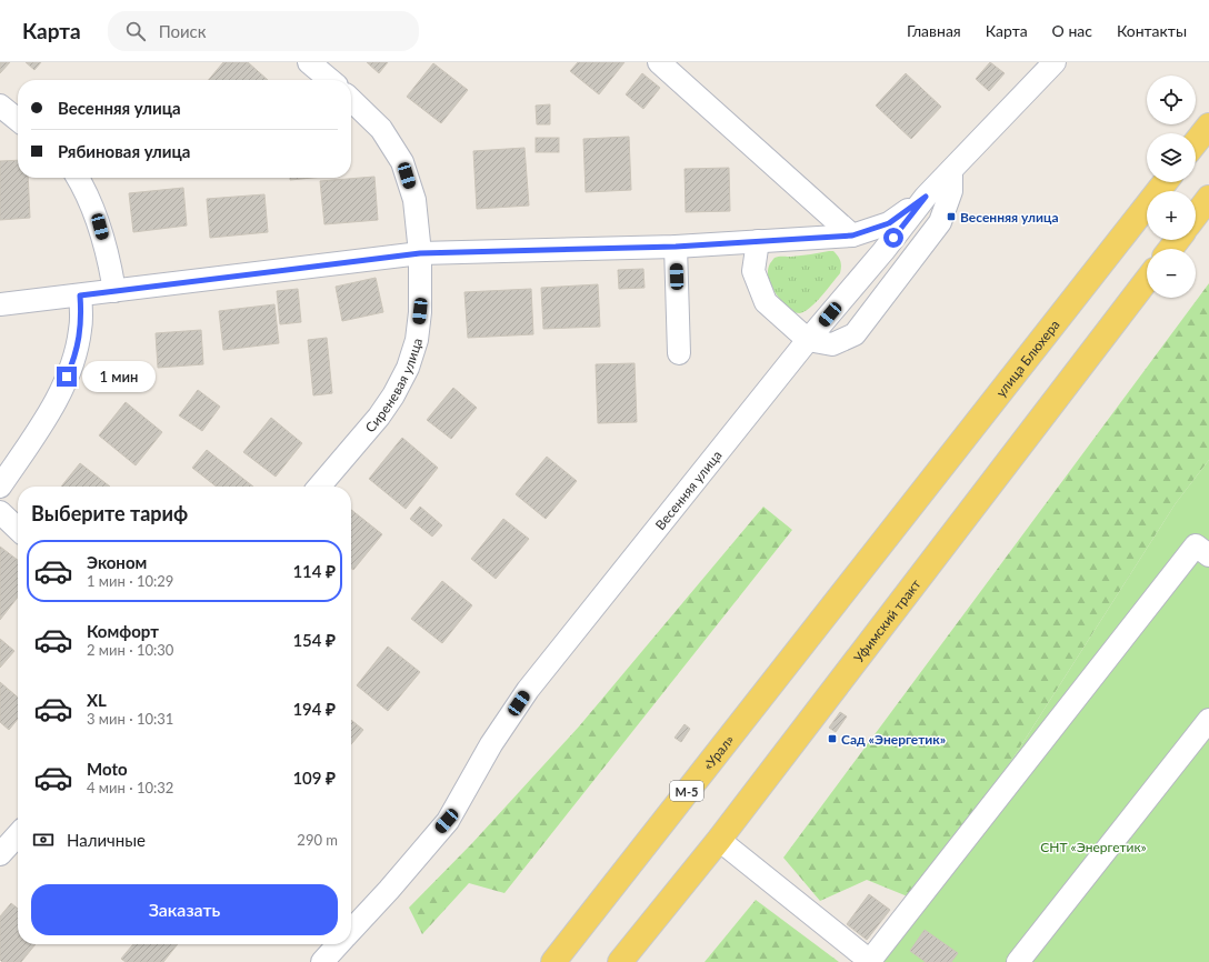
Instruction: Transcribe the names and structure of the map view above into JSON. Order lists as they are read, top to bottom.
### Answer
{
  "streets": {
    "main road": [
      "улица Блюхера",
      "Уфимский тракт",
      "«Урал»",
      "М-5"
    ],
    "street": ["Сиреневая улица", "Весенняя улица"]
  },
  "crossings": [
    ["улица Блюхера", "«Урал»"]
  ],
  "parks": ["СНТ «Энергетик»"],
  "places": {
    "transit": ["Весенняя улица", "Сад «Энергетик»"]
  },
  "page": {
    "header": "Карта",
    "search": "Поиск",
    "nav": [
      "Главная",
      "Карта",
      "О нас",
      "Контакты"
    ],
    "map_buttons": ["+", "−"],
    "banner": ["Весенняя улица", "Рябиновая улица"],
    "bubble": "1 мин",
    "heading": "Выберите тариф",
    "list": [
      {
        "name": "Эконом",
        "note": "1 мин · 10:29",
        "value": "114 ₽"
      },
      {
        "name": "Комфорт",
        "note": "2 мин · 10:30",
        "value": "154 ₽"
      },
      {
        "name": "XL",
        "note": "3 мин · 10:31",
        "value": "194 ₽"
      },
      {
        "name": "Moto",
        "note": "4 мин · 10:32",
        "value": "109 ₽"
      }
    ],
    "pay": ["Наличные", "290 m"],
    "buttons": "Заказать"
  }
}
